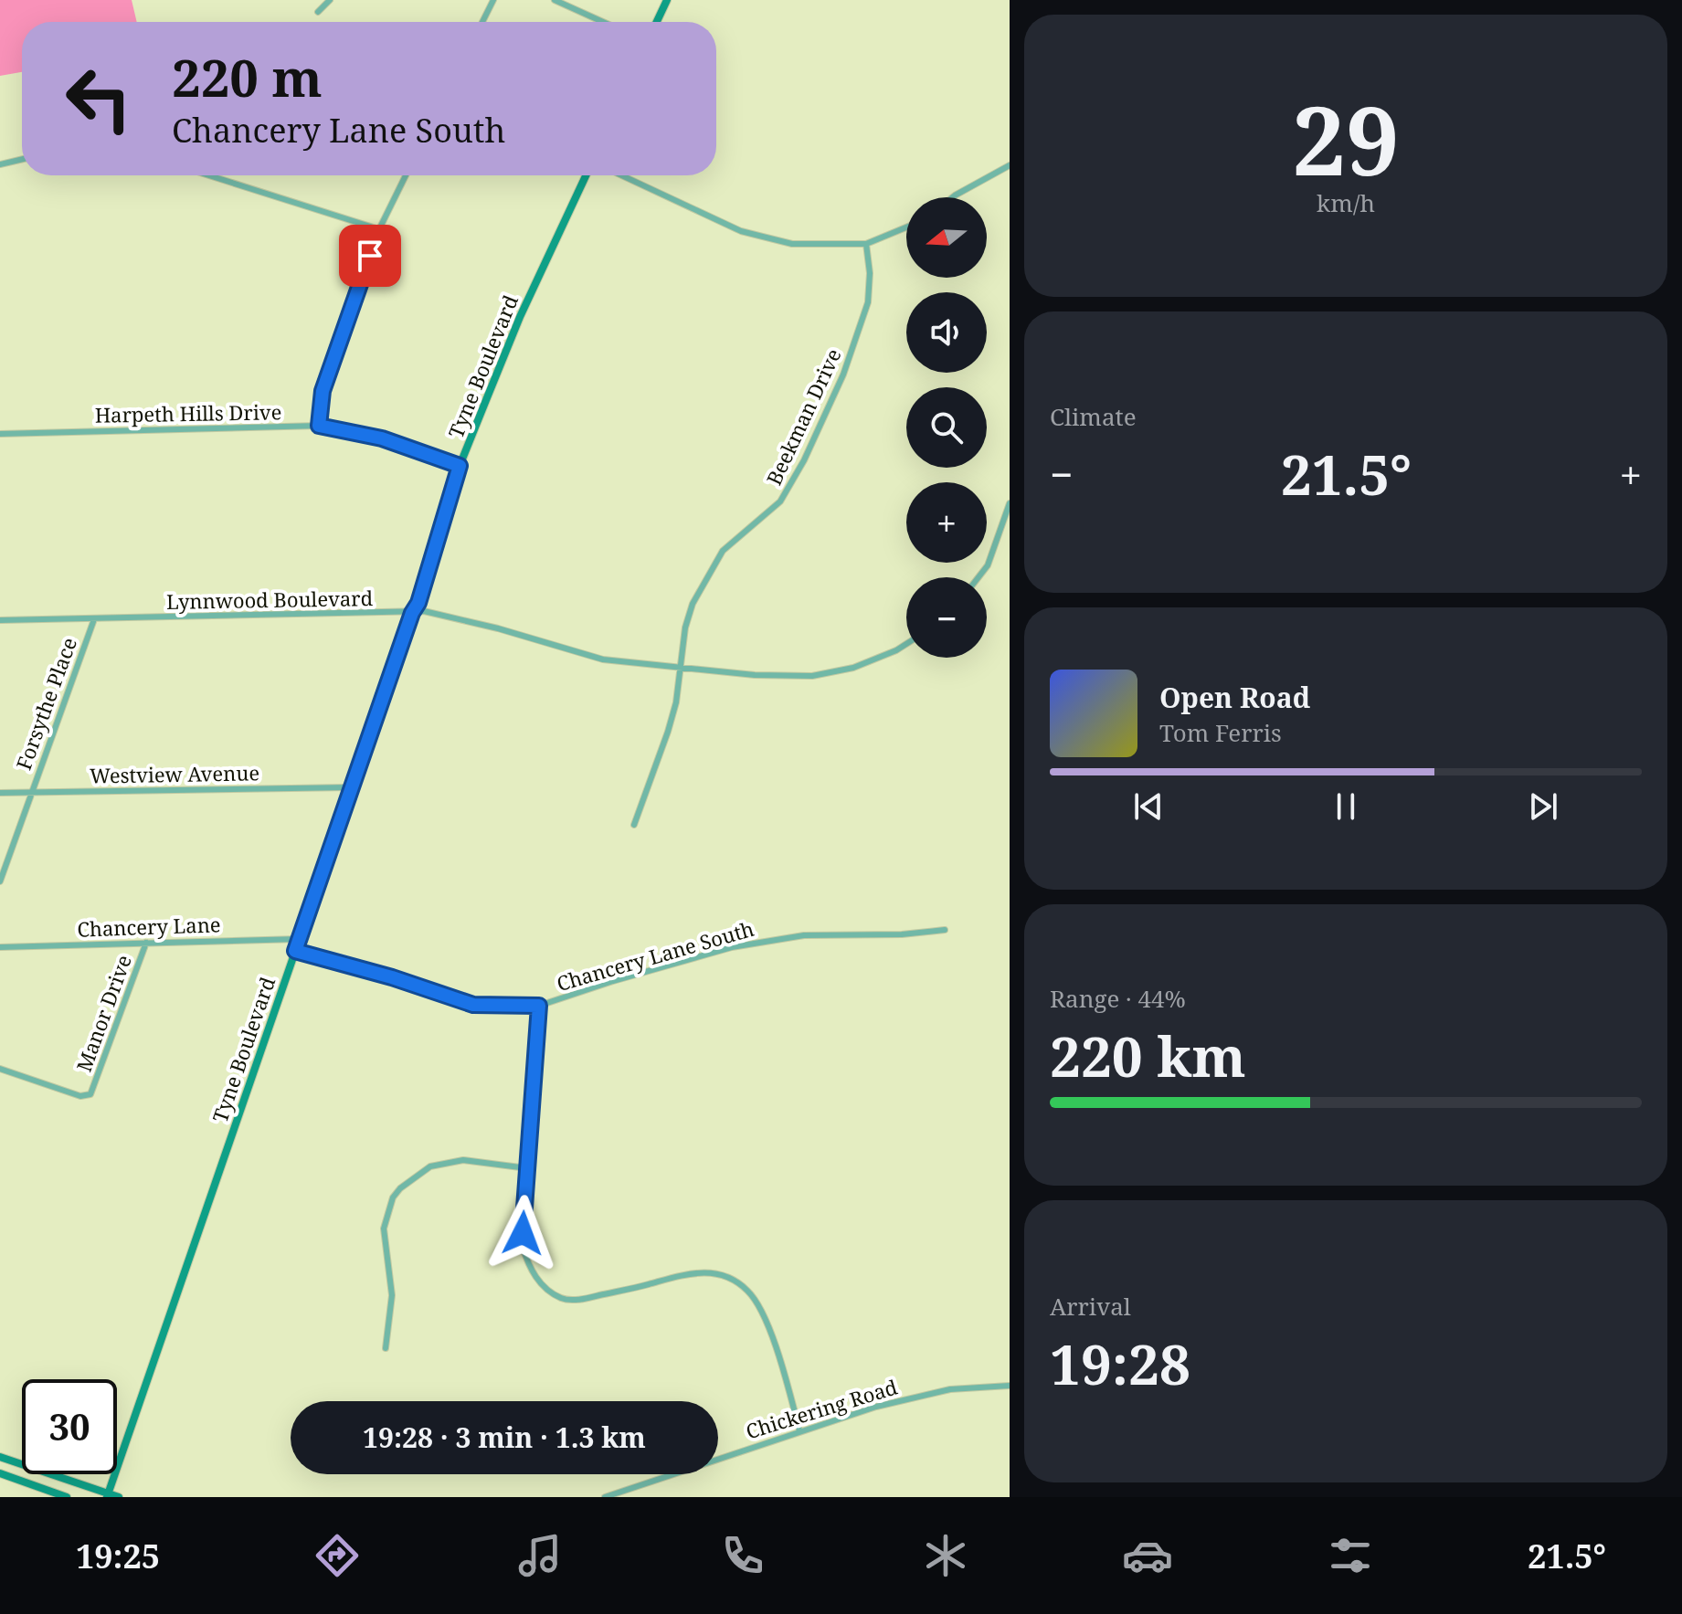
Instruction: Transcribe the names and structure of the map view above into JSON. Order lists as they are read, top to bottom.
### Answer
{
  "streets": {
    "street": [
      "Tyne Boulevard",
      "Harpeth Hills Drive",
      "Beekman Drive",
      "Lynnwood Boulevard",
      "Forsythe Place",
      "Westview Avenue",
      "Chancery Lane",
      "Chancery Lane South",
      "Manor Drive",
      "Chickering Road"
    ]
  },
  "crossings": [
    ["Tyne Boulevard", "Harpeth Hills Drive"],
    ["Tyne Boulevard", "Lynnwood Boulevard"],
    ["Tyne Boulevard", "Westview Avenue"],
    ["Tyne Boulevard", "Chancery Lane"],
    ["Tyne Boulevard", "Chancery Lane South"],
    ["Beekman Drive", "Lynnwood Boulevard"],
    ["Lynnwood Boulevard", "Forsythe Place"],
    ["Forsythe Place", "Westview Avenue"],
    ["Chancery Lane", "Manor Drive"]
  ],
  "north": "left",
  "page": {
    "tile": [
      ["29", "km/h"],
      "Climate",
      ["Range · 44%", "220 km"],
      ["Arrival", "19:28"]
    ],
    "turn": ["220 m", "Chancery Lane South"],
    "map_buttons": ["+", "−"],
    "heat": ["−", "21.5°", "+"],
    "song": ["Open Road", "Tom Ferris"],
    "limit": "30",
    "trip": "19:28 · 3 min · 1.3 km",
    "tabs": ["19:25", "21.5°"]
  }
}
